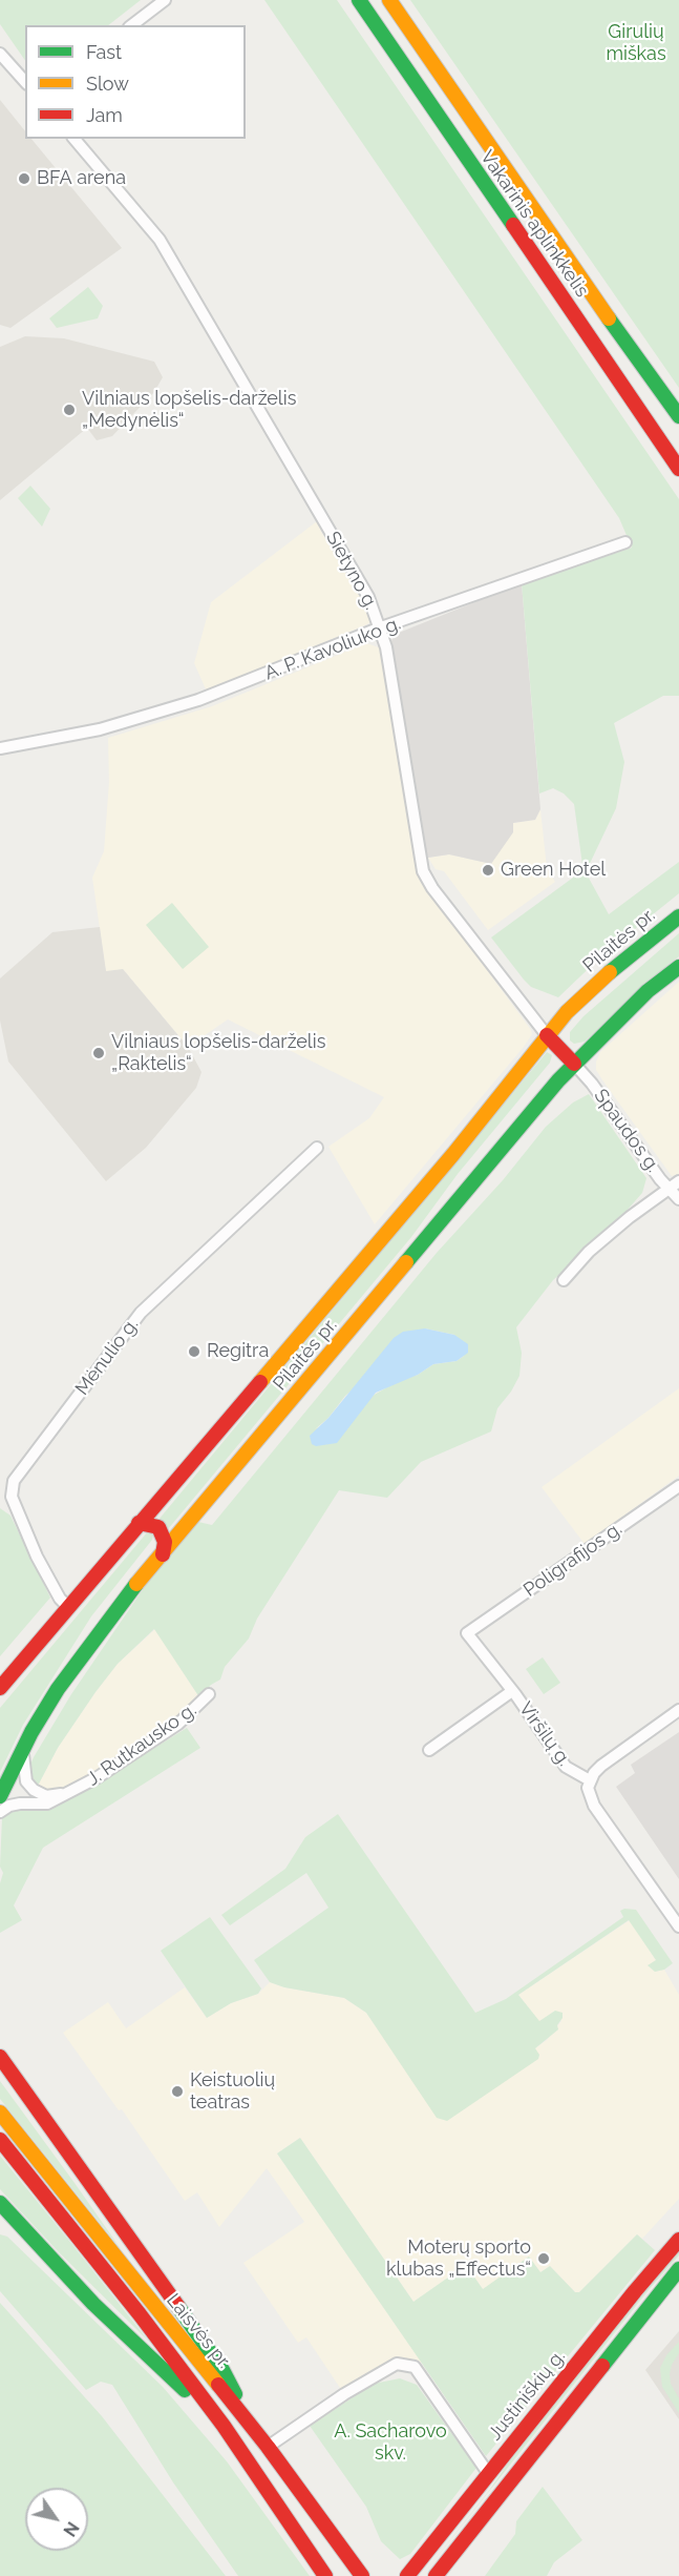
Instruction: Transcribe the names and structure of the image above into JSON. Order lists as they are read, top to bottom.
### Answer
{
  "streets": {
    "main road": [
      "Vakarinis aplinkkelis",
      "Pilaitės pr.",
      "Laisvės pr.",
      "Justiniškių g."
    ],
    "street": [
      "Sietyno g.",
      "A. P. Kavoliuko g.",
      "Spaudos g.",
      "Mėnulio g.",
      "Poligrafijos g.",
      "Viršilų g.",
      "J. Rutkausko g."
    ]
  },
  "crossings": [
    ["Sietyno g.", "A. P. Kavoliuko g."],
    ["Sietyno g.", "Pilaitės pr."],
    ["Pilaitės pr.", "Spaudos g."],
    ["Pilaitės pr.", "Mėnulio g."],
    ["Pilaitės pr.", "J. Rutkausko g."],
    ["Poligrafijos g.", "Viršilų g."]
  ],
  "parks": ["Girulių miškas", "A. Sacharovo skv."],
  "places": [
    "BFA arena",
    "Vilniaus lopšelis-darželis „Medynėlis“",
    "Green Hotel",
    "Vilniaus lopšelis-darželis „Raktelis“",
    "Regitra",
    "Keistuolių teatras",
    "Moterų sporto klubas „Effectus“"
  ],
  "legend": ["Fast", "Slow", "Jam"],
  "north": "bottom right"
}
